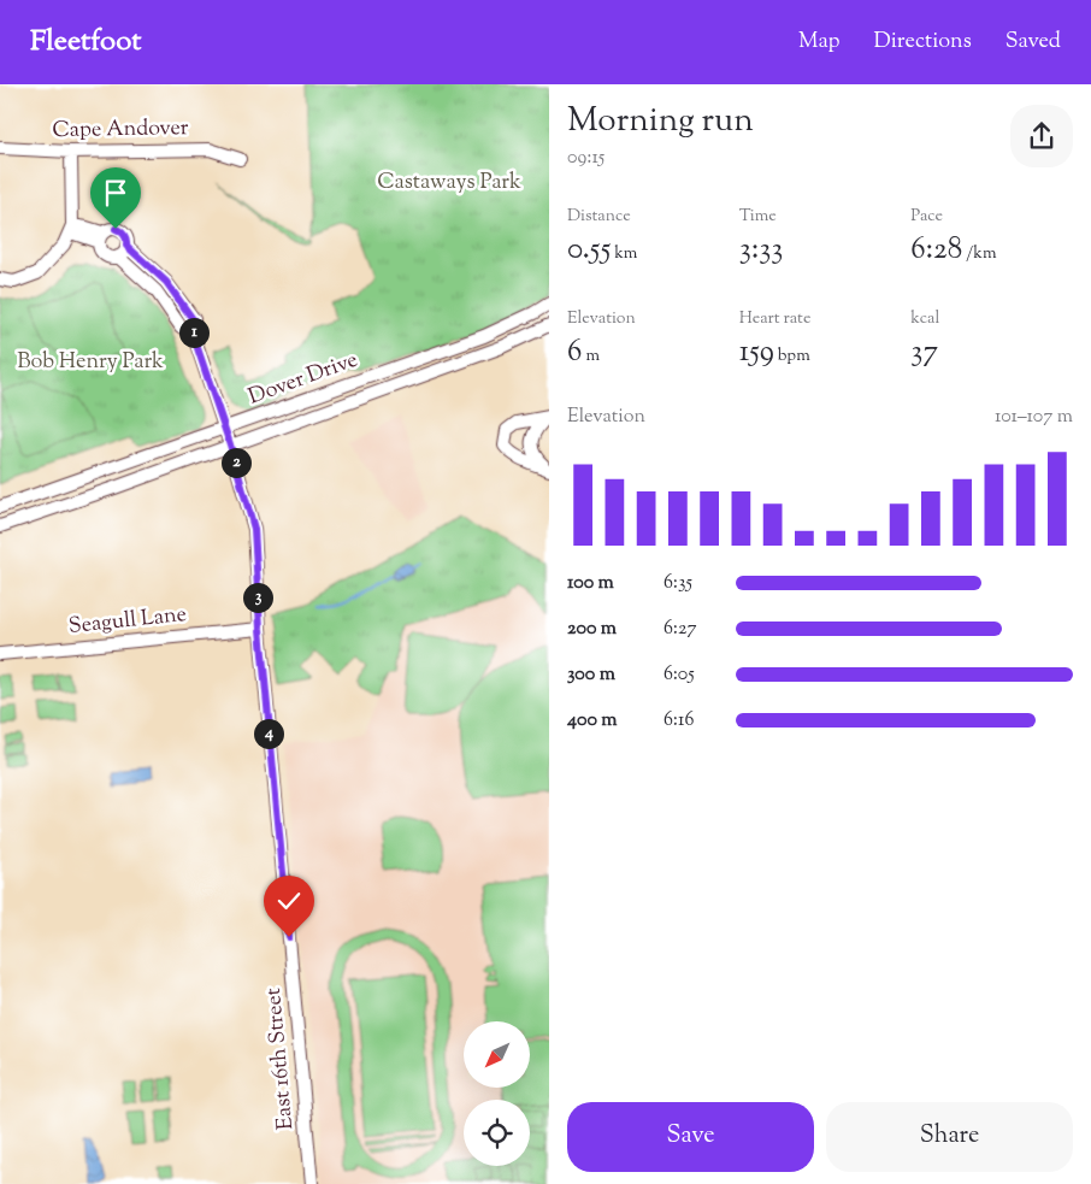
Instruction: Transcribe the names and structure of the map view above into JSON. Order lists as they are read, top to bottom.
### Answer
{
  "streets": {
    "street": [
      "Cape Andover",
      "Dover Drive",
      "Seagull Lane",
      "East 16th Street"
    ]
  },
  "crossings": [
    ["Dover Drive", "East 16th Street"],
    ["Seagull Lane", "East 16th Street"]
  ],
  "parks": ["Castaways Park", "Bob Henry Park"],
  "north": "bottom left",
  "page": {
    "header": "Fleetfoot",
    "nav": ["Map", "Directions", "Saved"],
    "heading": ["Morning run", "09:15"],
    "stats": [
      ["Distance", "0.55 km"],
      ["Time", "3:33"],
      ["Pace", "6:28 /km"],
      ["Elevation", "6 m"],
      ["Heart rate", "159 bpm"],
      ["kcal", "37"]
    ],
    "pins": [
      "1",
      "2",
      "3",
      "4"
    ],
    "chart": ["Elevation", "101–107 m"],
    "list": [
      {
        "name": "100 m",
        "note": "6:35"
      },
      {
        "name": "200 m",
        "note": "6:27"
      },
      {
        "name": "300 m",
        "note": "6:05"
      },
      {
        "name": "400 m",
        "note": "6:16"
      }
    ],
    "buttons": ["Save", "Share"]
  }
}
